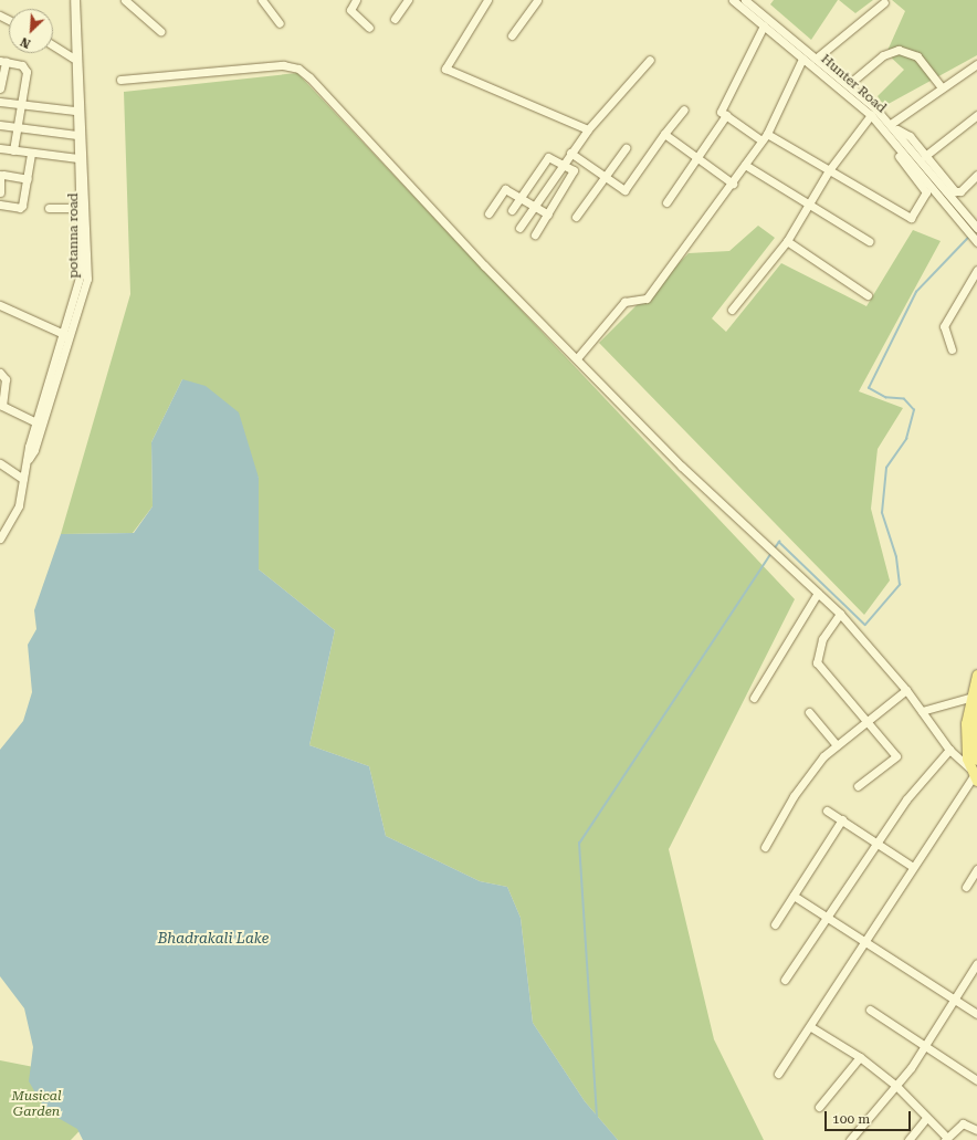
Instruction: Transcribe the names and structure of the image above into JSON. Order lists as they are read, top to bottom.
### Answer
{
  "streets": {
    "street": ["Hunter Road", "potanna road"]
  },
  "water": ["Bhadrakali Lake"],
  "parks": ["Musical Garden"],
  "scale_bar": "100 m",
  "north": "bottom left"
}
